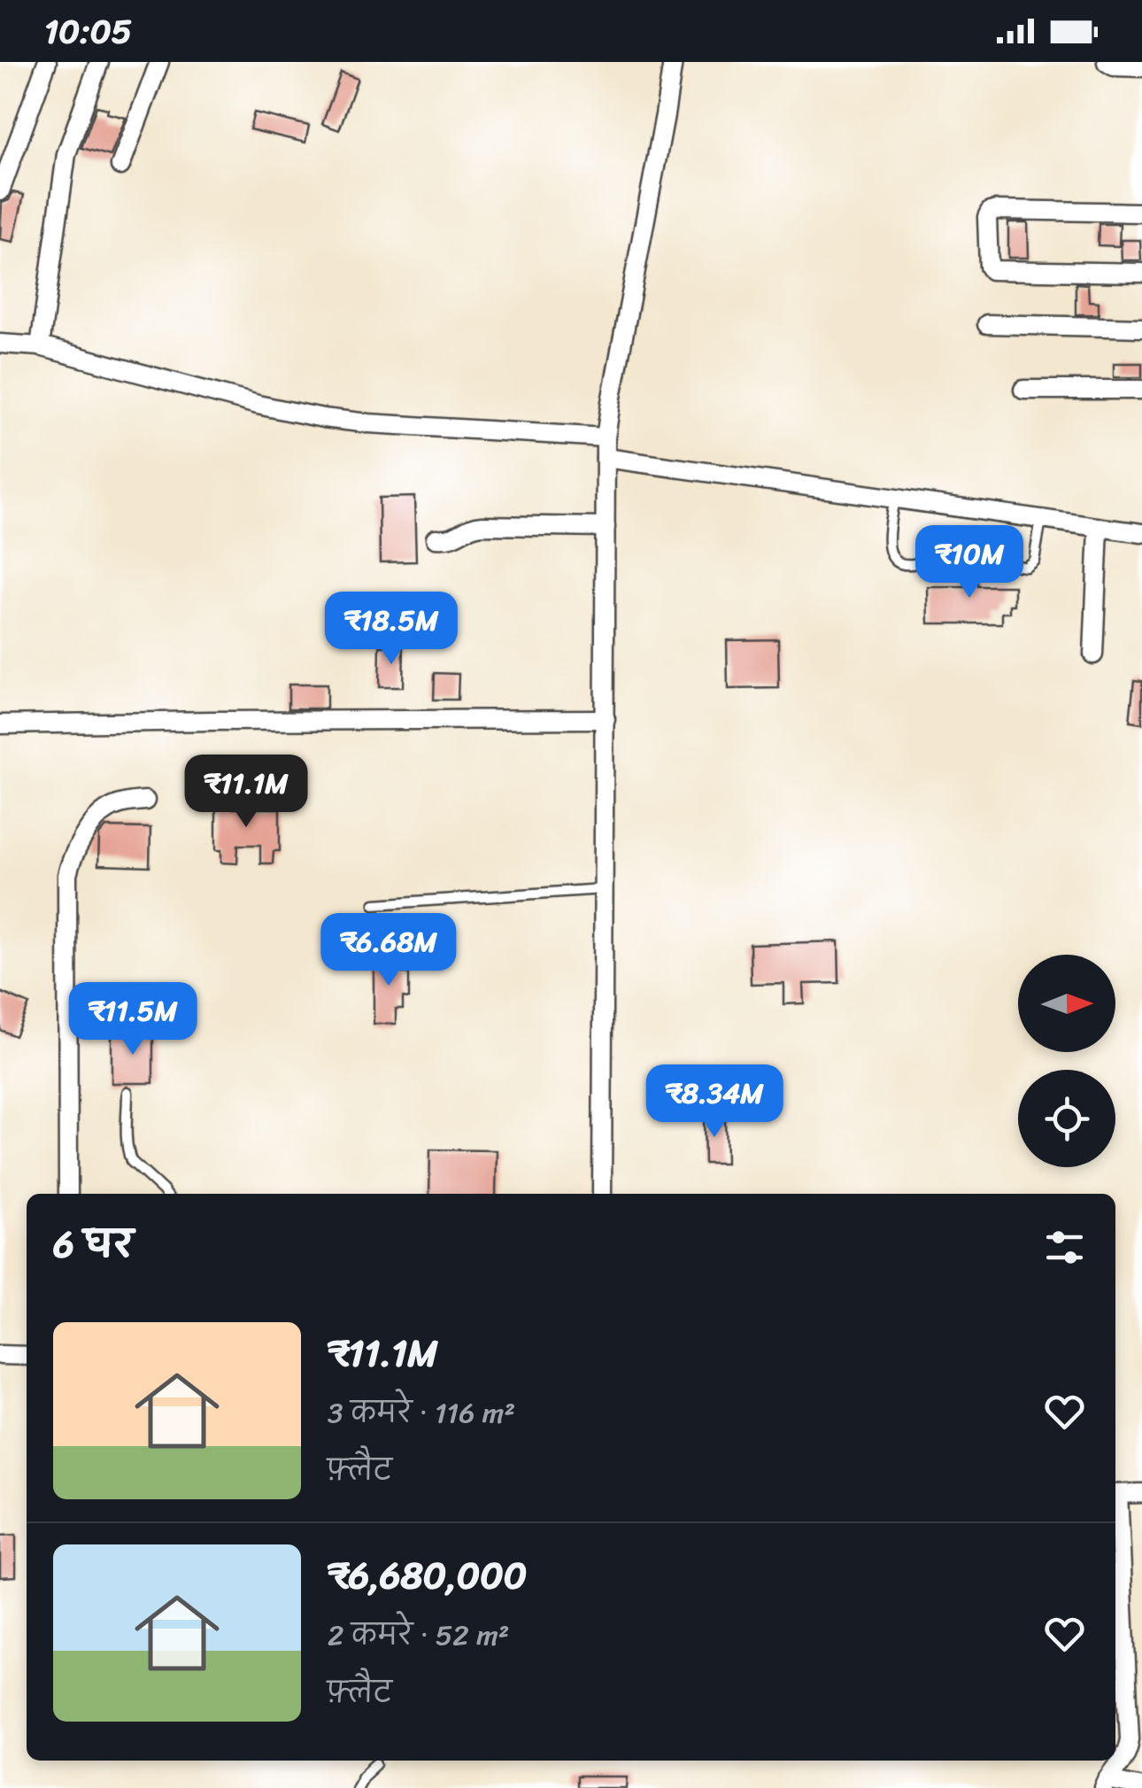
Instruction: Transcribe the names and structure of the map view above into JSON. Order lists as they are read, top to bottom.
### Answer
{
  "north": "right",
  "page": {
    "status": "10:05",
    "price": [
      "₹10M",
      "₹18.5M",
      "₹11.1M",
      "₹6.68M",
      "₹11.5M",
      "₹8.34M"
    ],
    "heading": "6 घर",
    "list": [
      {
        "name": "₹11.1M",
        "note": "3 कमरे · 116 m² · फ़्लैट"
      },
      {
        "name": "₹6,680,000",
        "note": "2 कमरे · 52 m² · फ़्लैट"
      }
    ]
  }
}
